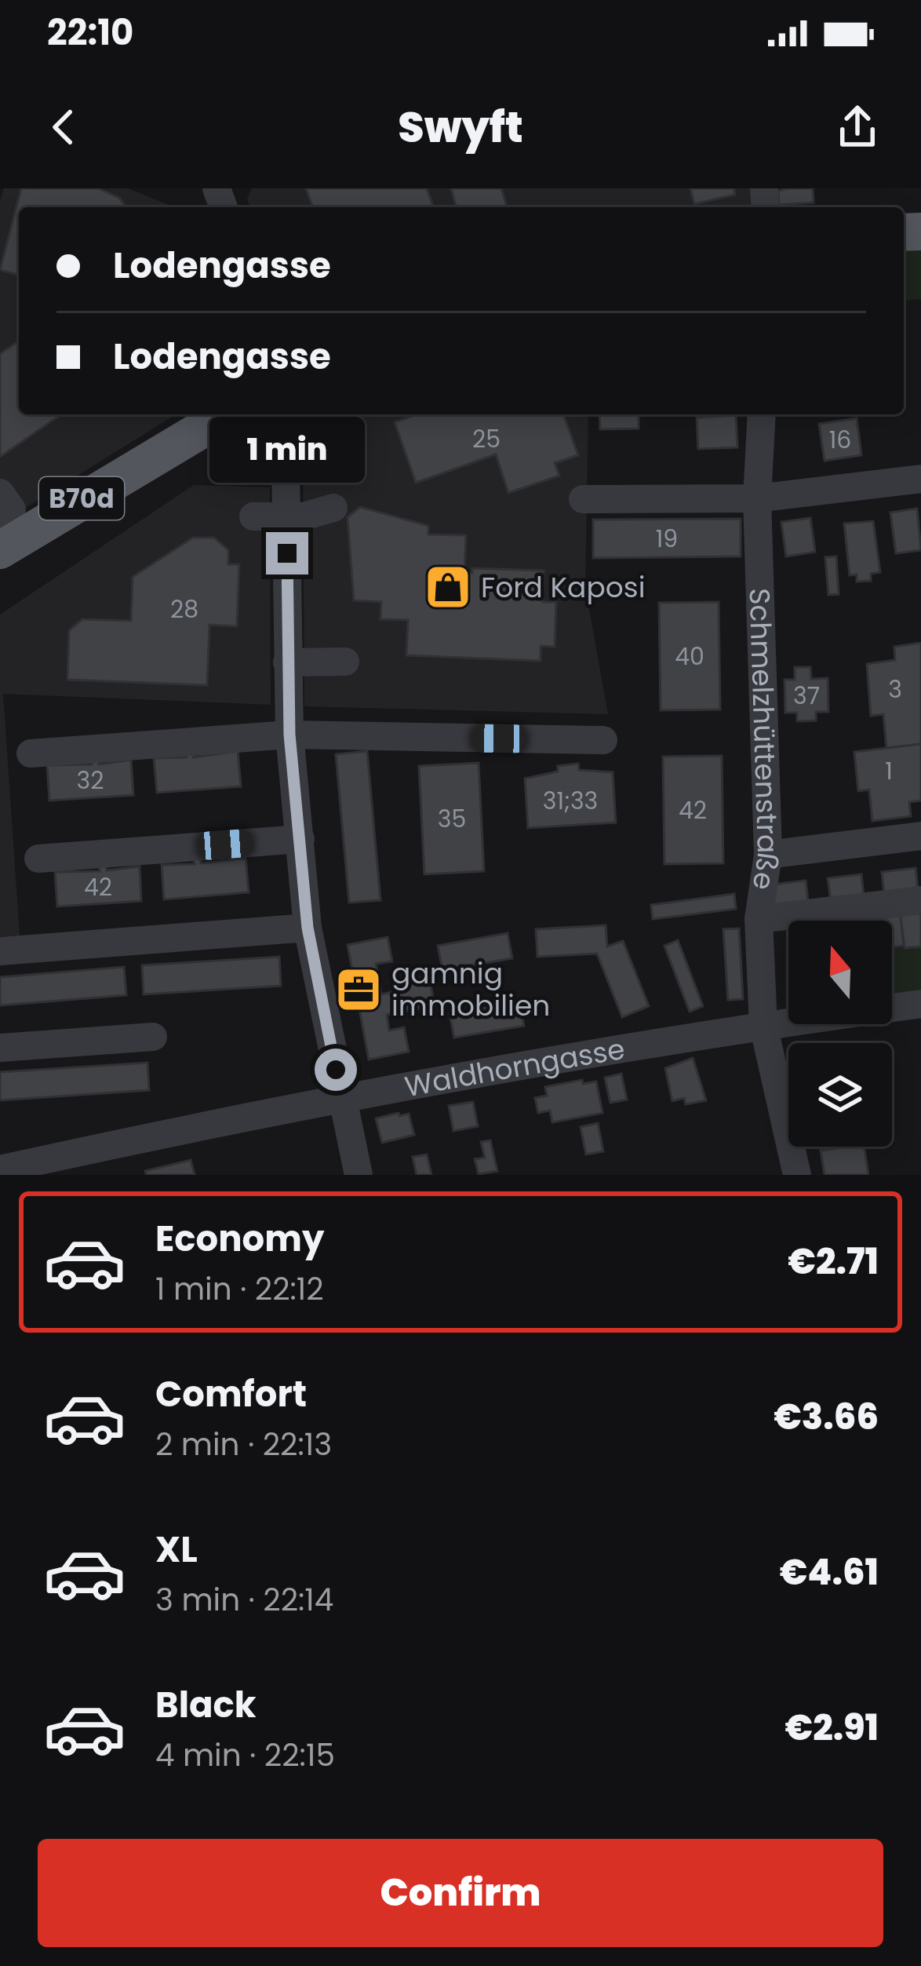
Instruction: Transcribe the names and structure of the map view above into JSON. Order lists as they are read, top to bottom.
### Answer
{
  "streets": {
    "main road": ["B70d"],
    "street": ["Schmelzhüttenstraße", "Waldhorngasse"]
  },
  "crossings": [
    ["Schmelzhüttenstraße", "Waldhorngasse"]
  ],
  "places": {
    "shop": ["Ford Kaposi"],
    "office": ["gamnig immobilien"]
  },
  "house_numbers": [
    "25",
    "16",
    "19",
    "28",
    "40",
    "3",
    "37",
    "1",
    "32",
    "31;33",
    "42",
    "35",
    "42"
  ],
  "north": "top",
  "page": {
    "status": "22:10",
    "header": "Swyft",
    "banner": ["Lodengasse", "Lodengasse"],
    "bubble": "1 min",
    "list": [
      {
        "name": "Economy",
        "note": "1 min · 22:12",
        "value": "€2.71"
      },
      {
        "name": "Comfort",
        "note": "2 min · 22:13",
        "value": "€3.66"
      },
      {
        "name": "XL",
        "note": "3 min · 22:14",
        "value": "€4.61"
      },
      {
        "name": "Black",
        "note": "4 min · 22:15",
        "value": "€2.91"
      }
    ],
    "buttons": "Confirm"
  }
}
